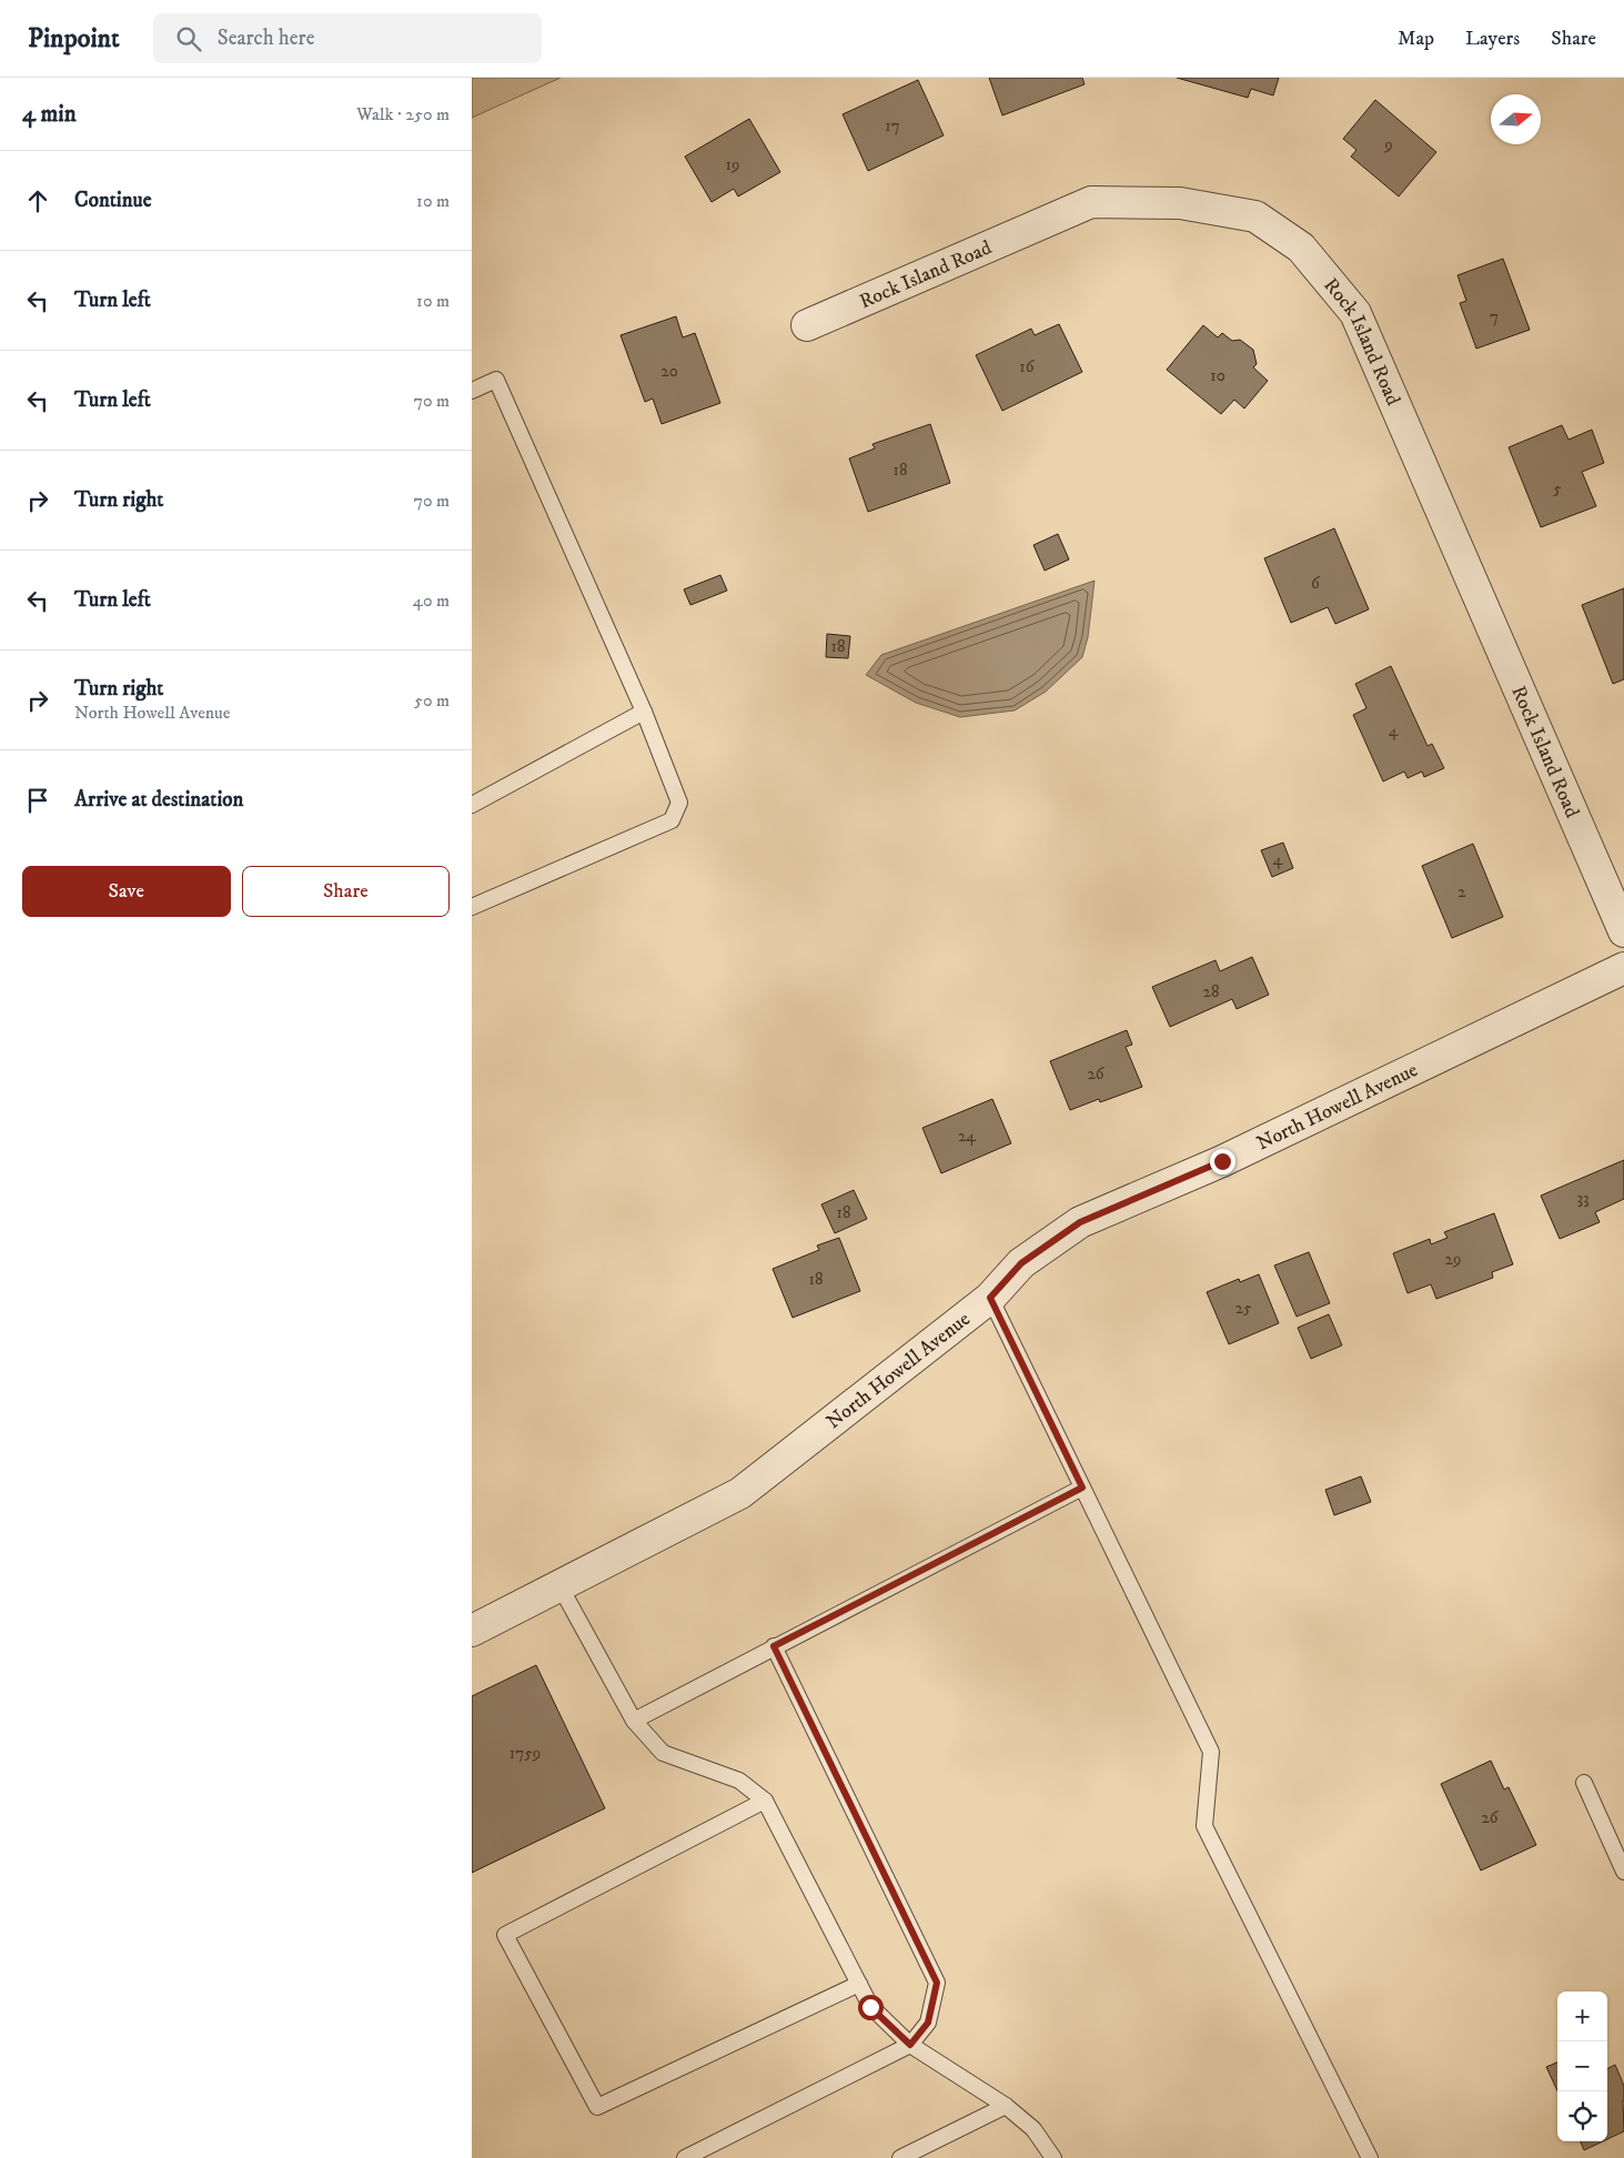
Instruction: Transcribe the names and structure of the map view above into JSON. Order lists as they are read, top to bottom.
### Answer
{
  "streets": {
    "street": ["Rock Island Road", "North Howell Avenue"]
  },
  "house_numbers": [
    "17",
    "9",
    "19",
    "7",
    "16",
    "20",
    "10",
    "18",
    "5",
    "6",
    "18",
    "4",
    "4",
    "2",
    "28",
    "26",
    "24",
    "33",
    "18",
    "29",
    "18",
    "25",
    "1759",
    "26"
  ],
  "north": "right",
  "page": {
    "header": "Pinpoint",
    "search": "Search here",
    "nav": ["Map", "Layers", "Share"],
    "heading": ["4 min", "Walk · 250 m"],
    "list": [
      ["Continue", "10 m"],
      ["Turn left", "10 m"],
      ["Turn left", "70 m"],
      ["Turn right", "70 m"],
      ["Turn left", "40 m"],
      ["Turn right", "North Howell Avenue", "50 m"],
      "Arrive at destination"
    ],
    "buttons": ["Save", "Share"],
    "map_buttons": ["+", "−"]
  }
}
